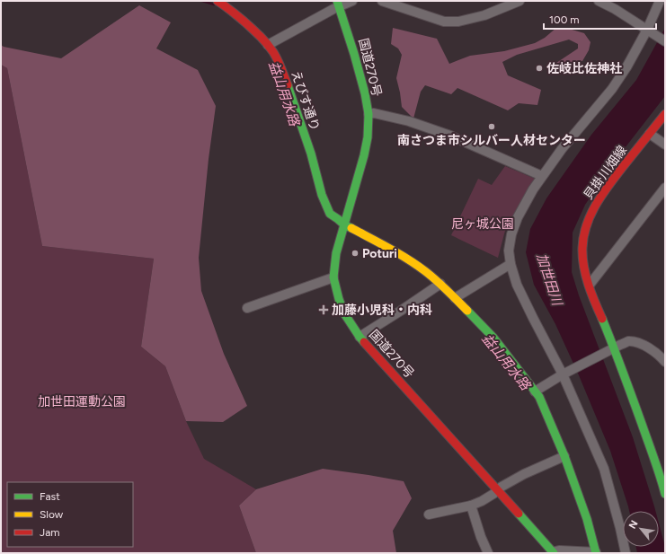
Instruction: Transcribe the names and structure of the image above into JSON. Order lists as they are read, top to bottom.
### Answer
{
  "streets": {
    "main road": ["国道270号", "えびす通り", "貝掛川畑線"]
  },
  "crossings": [
    ["国道270号", "えびす通り"]
  ],
  "water": ["益山用水路", "加世田川"],
  "parks": ["尼ヶ城公園", "加世田運動公園"],
  "places": {
    "other": ["佐岐比佐神社", "南さつま市シルバー人材センター", "Poturi"],
    "health": ["加藤小児科・内科"]
  },
  "legend": ["Fast", "Slow", "Jam"],
  "scale_bar": "100 m",
  "north": "top left"
}
